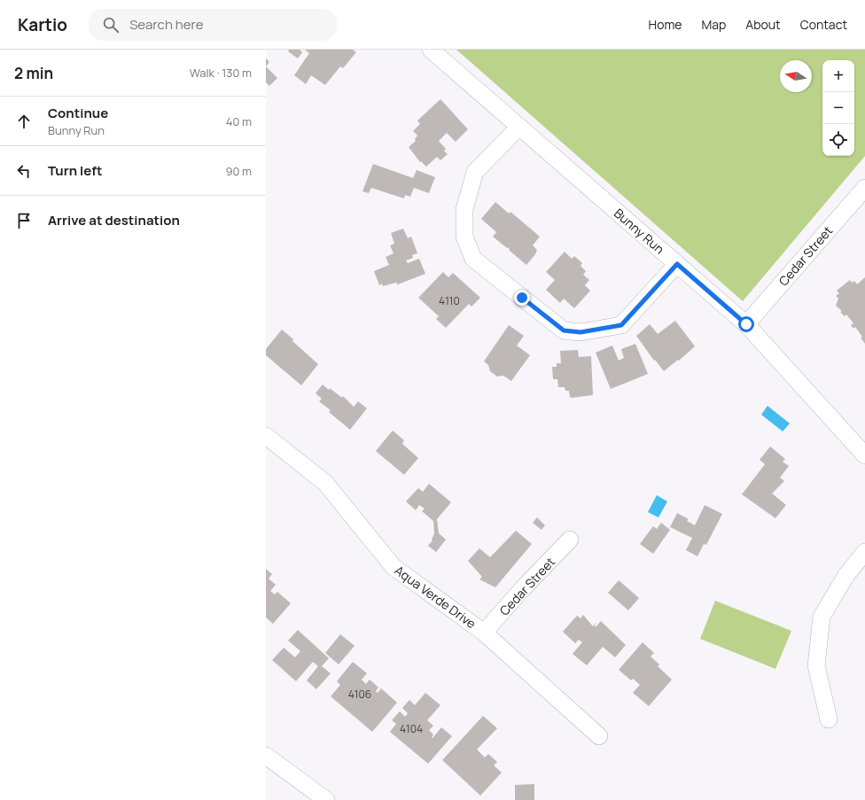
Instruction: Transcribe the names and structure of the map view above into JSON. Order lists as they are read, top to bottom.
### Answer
{
  "streets": {
    "street": ["Bunny Run", "Cedar Street", "Aqua Verde Drive"]
  },
  "crossings": [
    ["Bunny Run", "Cedar Street"],
    ["Cedar Street", "Aqua Verde Drive"]
  ],
  "house_numbers": ["4110", "4106", "4104"],
  "north": "left",
  "page": {
    "header": "Kartio",
    "search": "Search here",
    "nav": [
      "Home",
      "Map",
      "About",
      "Contact"
    ],
    "heading": ["2 min", "Walk · 130 m"],
    "map_buttons": ["+", "−"],
    "list": [
      ["Continue", "Bunny Run", "40 m"],
      ["Turn left", "90 m"],
      "Arrive at destination"
    ]
  }
}
